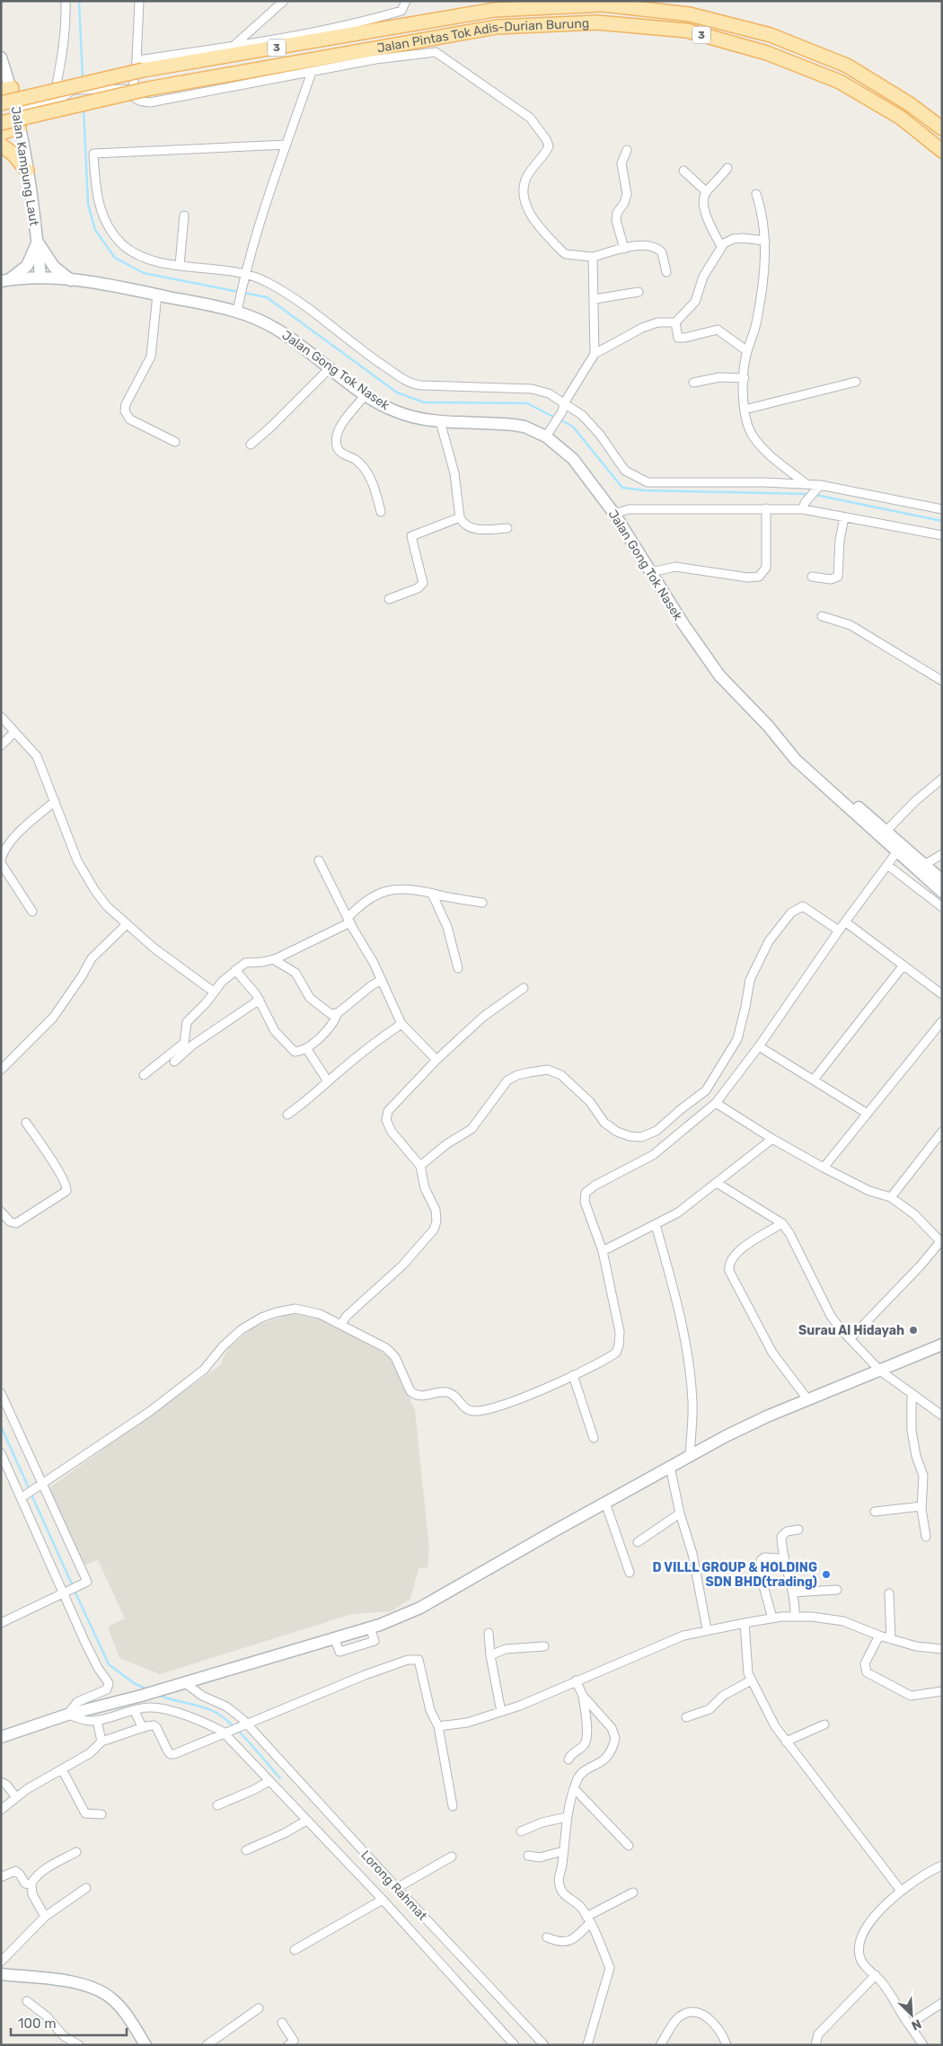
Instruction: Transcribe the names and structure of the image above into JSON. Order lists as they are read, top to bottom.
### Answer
{
  "streets": {
    "main road": [
      "3",
      "Jalan Pintas Tok Adis-Durian Burung",
      "Jalan Kampung Laut",
      "Jalan Gong Tok Nasek"
    ],
    "street": ["Lorong Rahmat"]
  },
  "crossings": [
    ["Jalan Kampung Laut", "Jalan Gong Tok Nasek"]
  ],
  "places": ["Surau Al Hidayah", "D VILLL GROUP & HOLDING SDN BHD(trading)"],
  "scale_bar": "100 m",
  "north": "bottom right"
}
